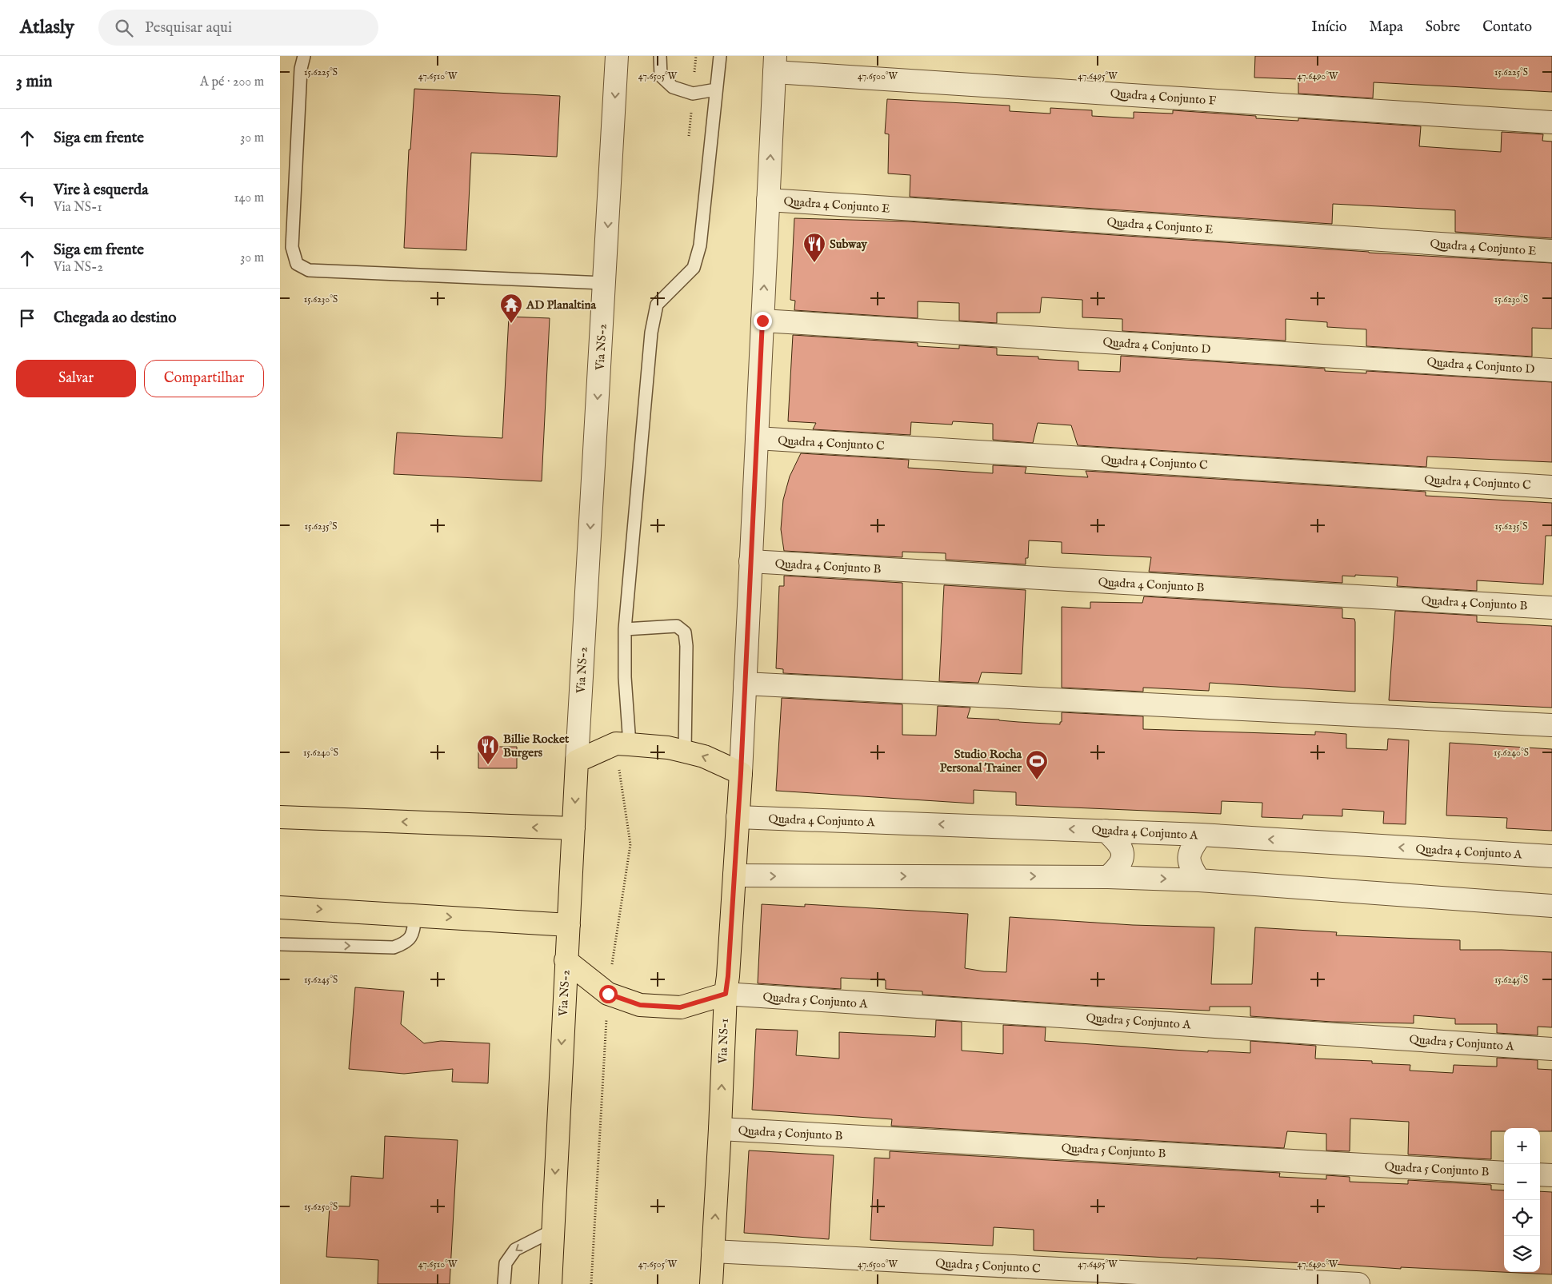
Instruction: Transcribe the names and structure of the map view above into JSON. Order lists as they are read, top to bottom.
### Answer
{
  "streets": {
    "main road": ["Via NS-2", "Via NS-1"],
    "street": [
      "Quadra 4 Conjunto F",
      "Quadra 4 Conjunto E",
      "Quadra 4 Conjunto D",
      "Quadra 4 Conjunto C",
      "Quadra 4 Conjunto B",
      "Quadra 4 Conjunto A",
      "Quadra 5 Conjunto A",
      "Quadra 5 Conjunto B",
      "Quadra 5 Conjunto C"
    ]
  },
  "crossings": [
    ["Quadra 4 Conjunto C", "Via NS-1"],
    ["Quadra 4 Conjunto B", "Via NS-1"],
    ["Quadra 4 Conjunto A", "Via NS-1"],
    ["Quadra 5 Conjunto A", "Via NS-1"],
    ["Via NS-1", "Quadra 5 Conjunto B"],
    ["Via NS-1", "Quadra 5 Conjunto C"]
  ],
  "places": {
    "restaurant": ["Subway", "Billie Rocket Burgers"],
    "temple": ["AD Planaltina"],
    "sports": ["Studio Rocha Personal Trainer"]
  },
  "page": {
    "header": "Atlasly",
    "search": "Pesquisar aqui",
    "nav": [
      "Início",
      "Mapa",
      "Sobre",
      "Contato"
    ],
    "heading": ["3 min", "A pé · 200 m"],
    "list": [
      ["Siga em frente", "30 m"],
      ["Vire à esquerda", "Via NS-1", "140 m"],
      ["Siga em frente", "Via NS-2", "30 m"],
      "Chegada ao destino"
    ],
    "buttons": ["Salvar", "Compartilhar"],
    "map_buttons": ["+", "−"]
  },
  "coordinates": [
    "15.6225°S",
    "47.6510°W",
    "47.6505°W",
    "47.6500°W",
    "47.6495°W",
    "47.6490°W",
    "15.6230°S",
    "15.6235°S",
    "15.6240°S",
    "15.6245°S",
    "15.6250°S"
  ]
}
